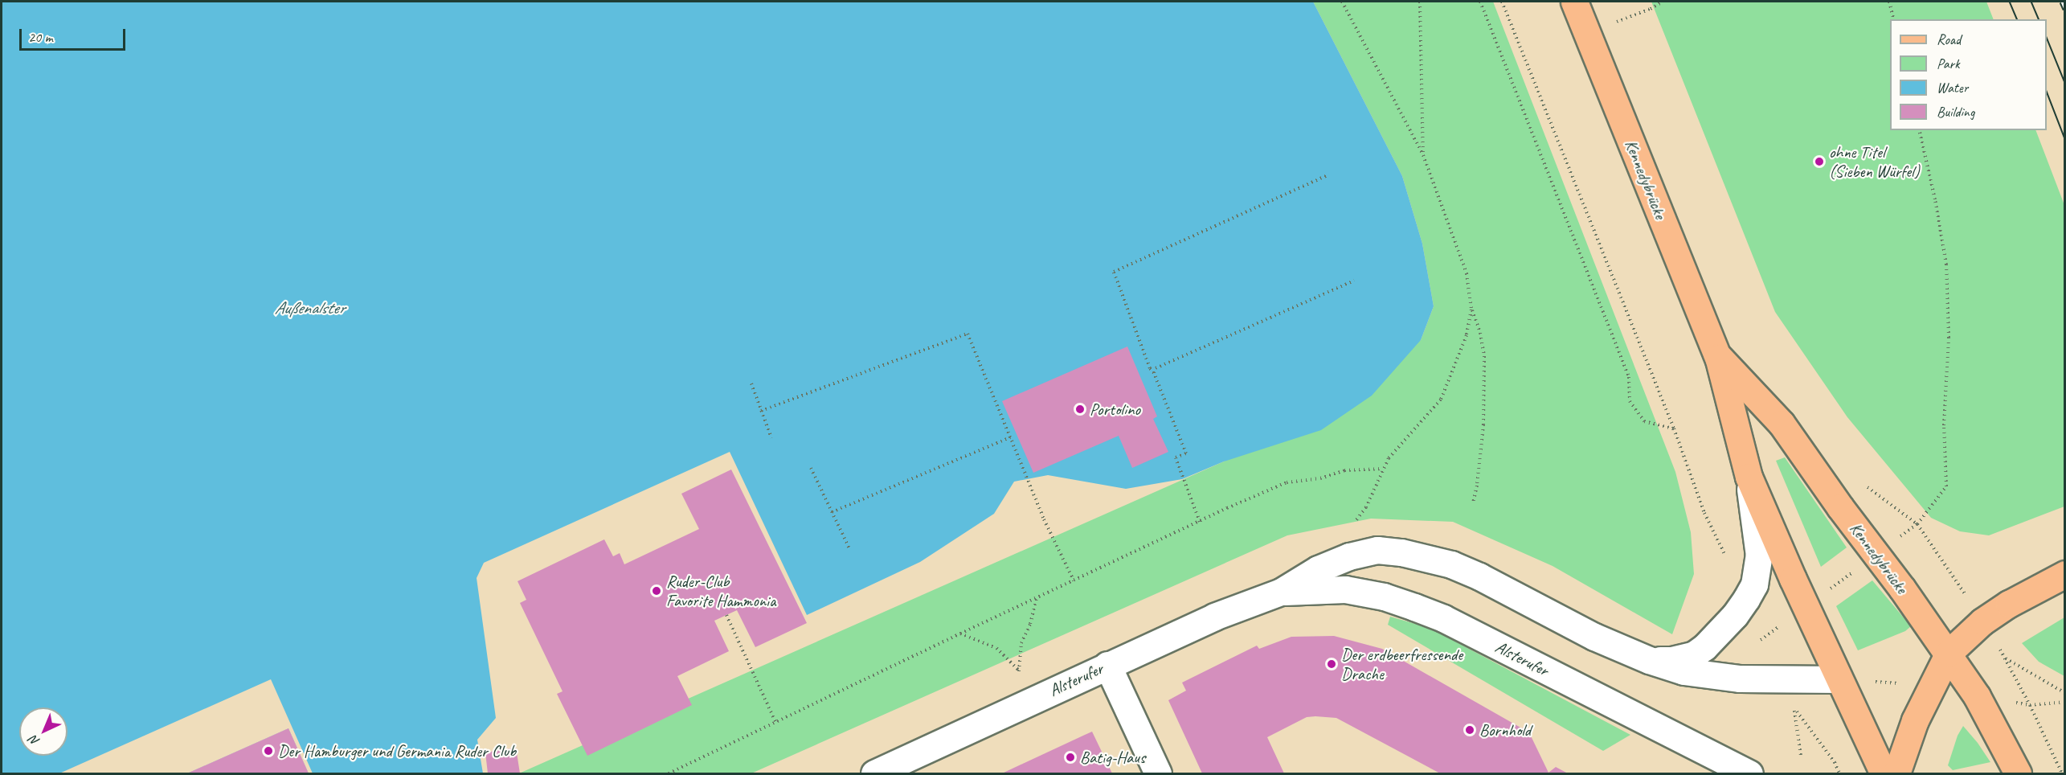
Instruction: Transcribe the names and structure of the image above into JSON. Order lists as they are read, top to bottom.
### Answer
{
  "streets": {
    "main road": ["Kennedybrücke"],
    "street": ["Alsterufer"]
  },
  "crossings": [
    ["Kennedybrücke", "Alsterufer"]
  ],
  "water": ["Außenalster"],
  "places": [
    "ohne Titel (Sieben Würfel)",
    "Portolino",
    "Ruder-Club Favorite Hammonia",
    "Der erdbeerfressende Drache",
    "Bornhold",
    "Der Hamburger und Germania Ruder Club",
    "Batig-Haus"
  ],
  "legend": [
    "Road",
    "Park",
    "Water",
    "Building"
  ],
  "scale_bar": "20 m",
  "north": "bottom left"
}
